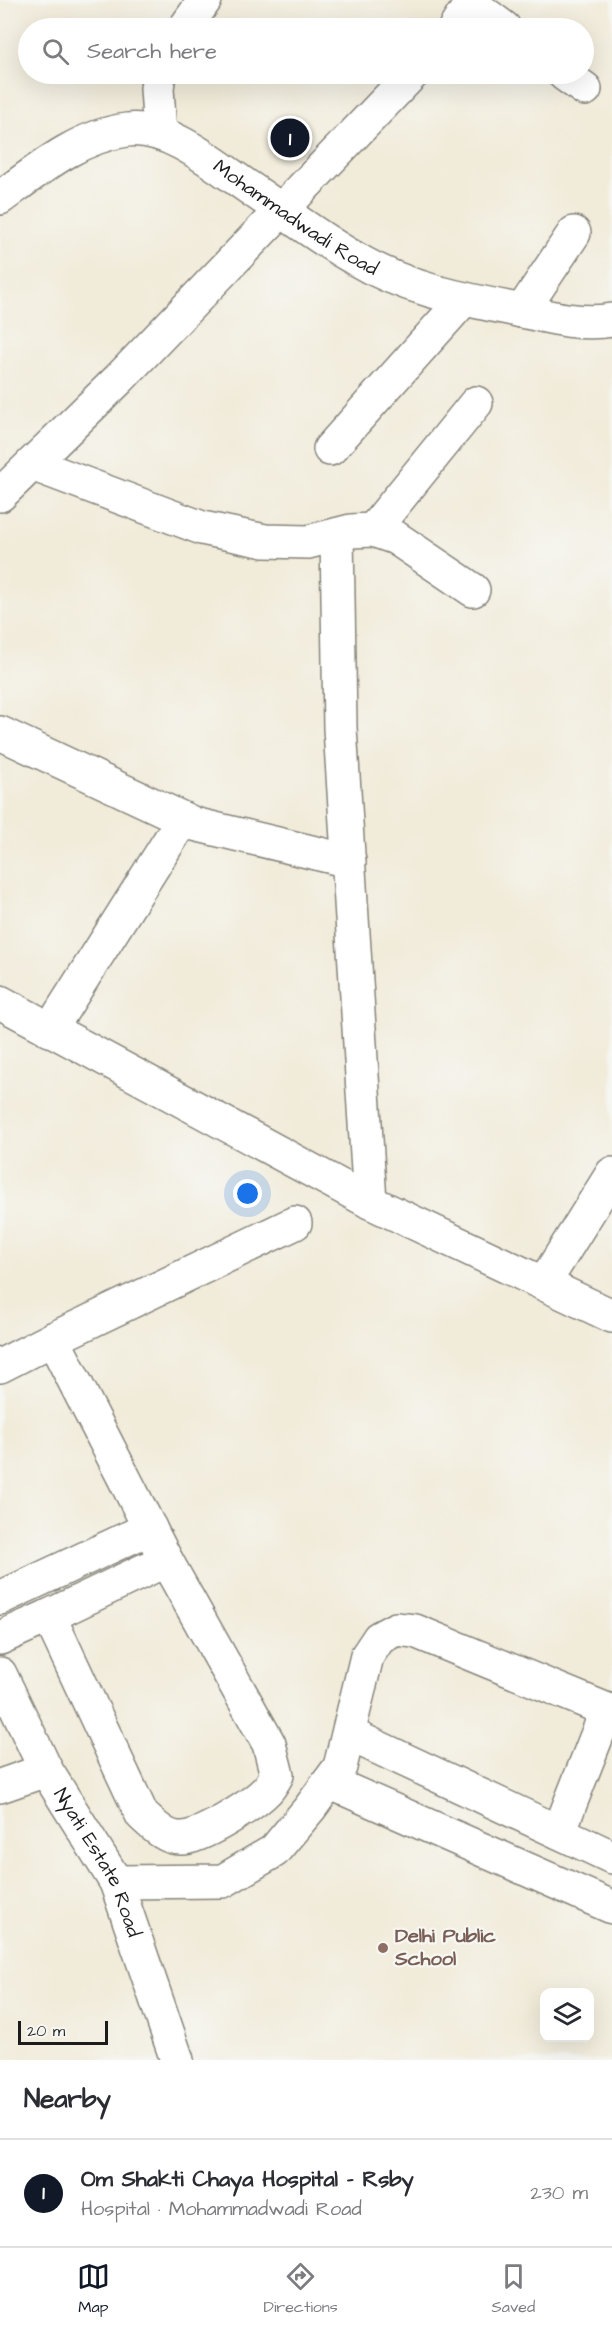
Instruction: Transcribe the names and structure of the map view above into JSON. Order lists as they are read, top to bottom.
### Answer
{
  "streets": {
    "street": ["Mohammadwadi Road", "Nyati Estate Road"]
  },
  "places": ["Delhi Public School"],
  "scale_bar": "20 m",
  "page": {
    "search": "Search here",
    "pins": "1",
    "scale": "20 m",
    "heading": "Nearby",
    "list": [
      {
        "mark": "1",
        "name": "Om Shakti Chaya Hospital - Rsby",
        "note": "Hospital · Mohammadwadi Road",
        "value": "230 m"
      }
    ],
    "nav": ["Map", "Directions", "Saved"]
  }
}
